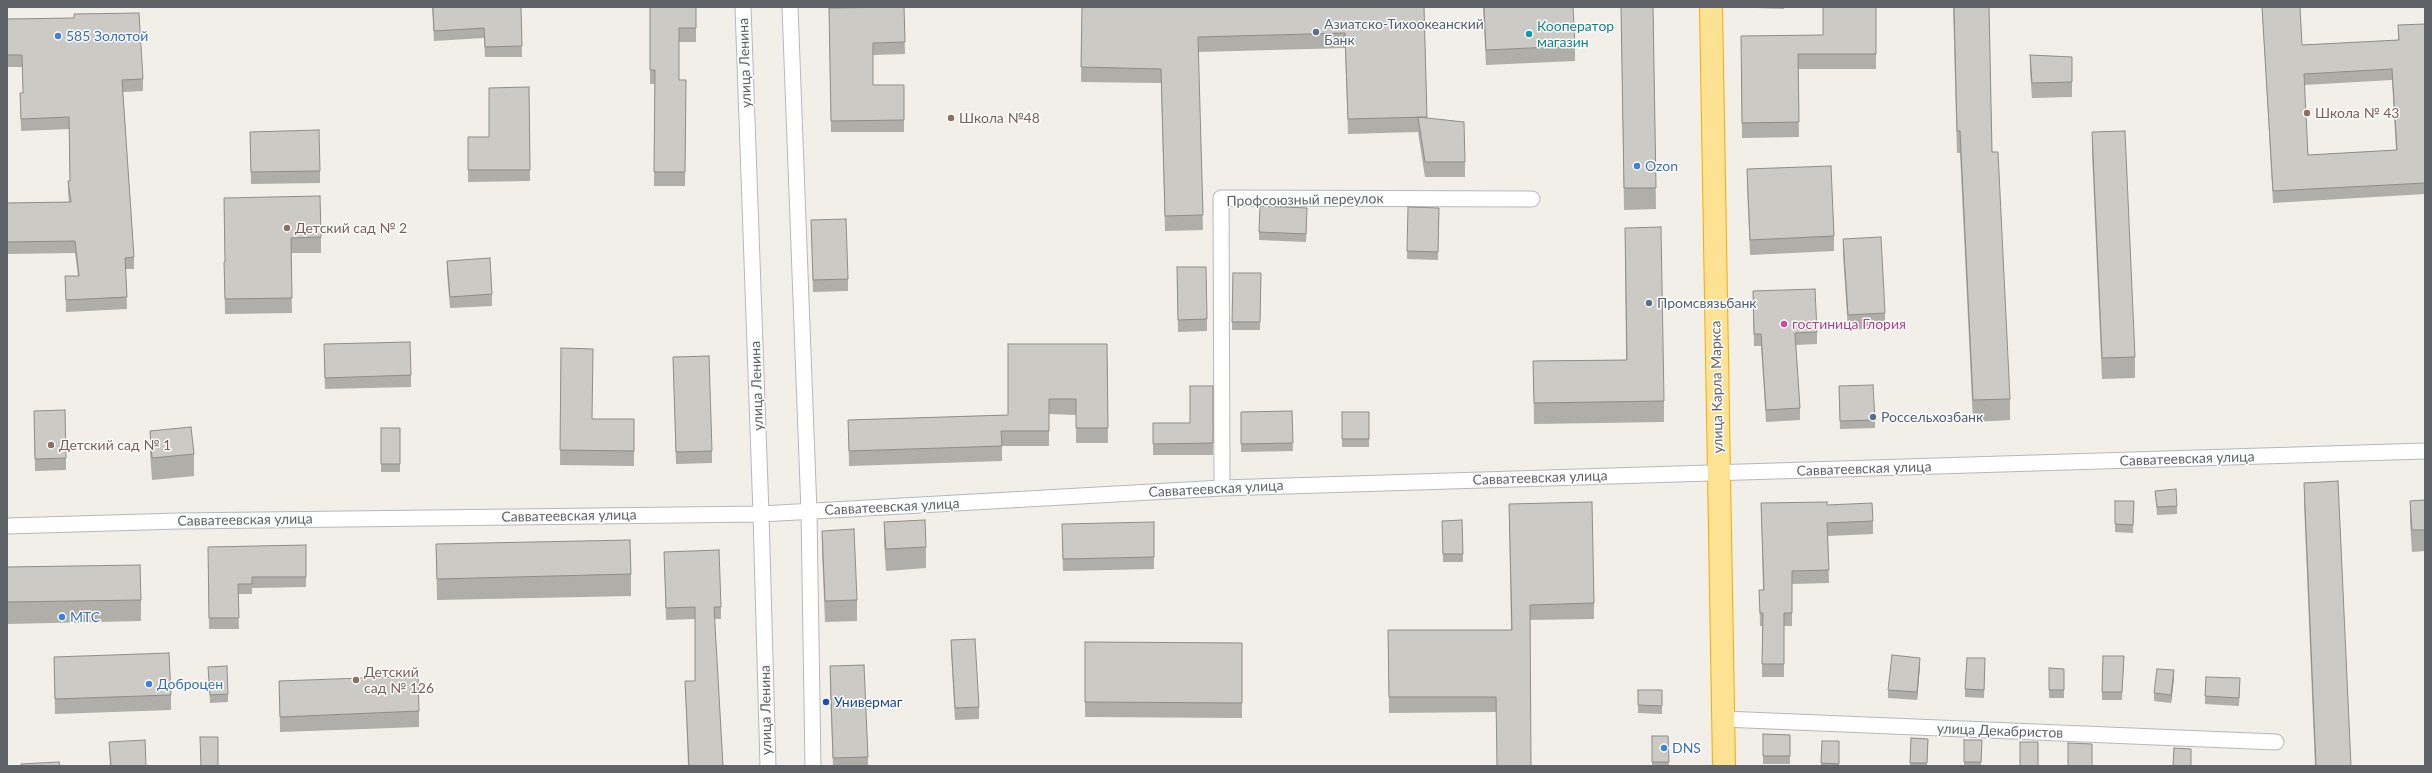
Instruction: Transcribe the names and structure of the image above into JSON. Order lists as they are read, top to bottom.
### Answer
{
  "streets": {
    "highway": ["улица Карла Маркса"],
    "street": [
      "улица Ленина",
      "Профсоюзный переулок",
      "Савватеевская улица",
      "улица Декабристов"
    ]
  },
  "crossings": [
    ["улица Ленина", "Савватеевская улица"],
    ["Профсоюзный переулок", "Савватеевская улица"],
    ["улица Карла Маркса", "Савватеевская улица"],
    ["улица Карла Маркса", "улица Декабристов"]
  ],
  "places": [
    "Азиатско-Тихоокеанский Банк",
    "Кооператор магазин",
    "585 Золотой",
    "Школа № 43",
    "Школа №48",
    "Ozon",
    "Детский сад № 2",
    "Промсвязьбанк",
    "гостиница Глория",
    "Россельхозбанк",
    "Детский сад № 1",
    "МТС",
    "Детский сад № 126",
    "Доброцен",
    "Универмаг",
    "DNS"
  ]
}
